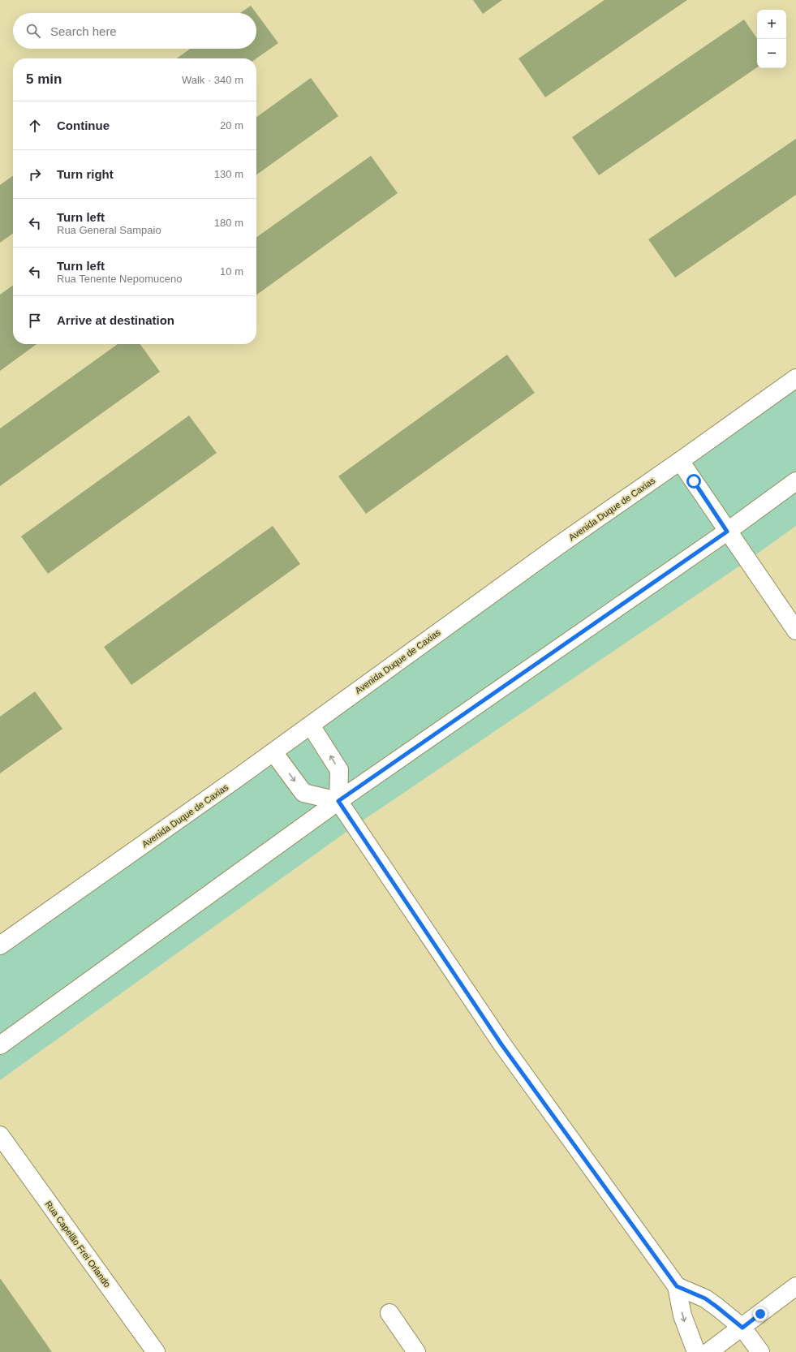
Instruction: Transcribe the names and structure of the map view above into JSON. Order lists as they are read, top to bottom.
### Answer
{
  "streets": {
    "street": ["Avenida Duque de Caxias", "Rua Capelão Frei Orlando"]
  },
  "page": {
    "map_buttons": ["+", "−"],
    "search": "Search here",
    "heading": ["5 min", "Walk · 340 m"],
    "list": [
      ["Continue", "20 m"],
      ["Turn right", "130 m"],
      ["Turn left", "Rua General Sampaio", "180 m"],
      ["Turn left", "Rua Tenente Nepomuceno", "10 m"],
      "Arrive at destination"
    ]
  }
}
